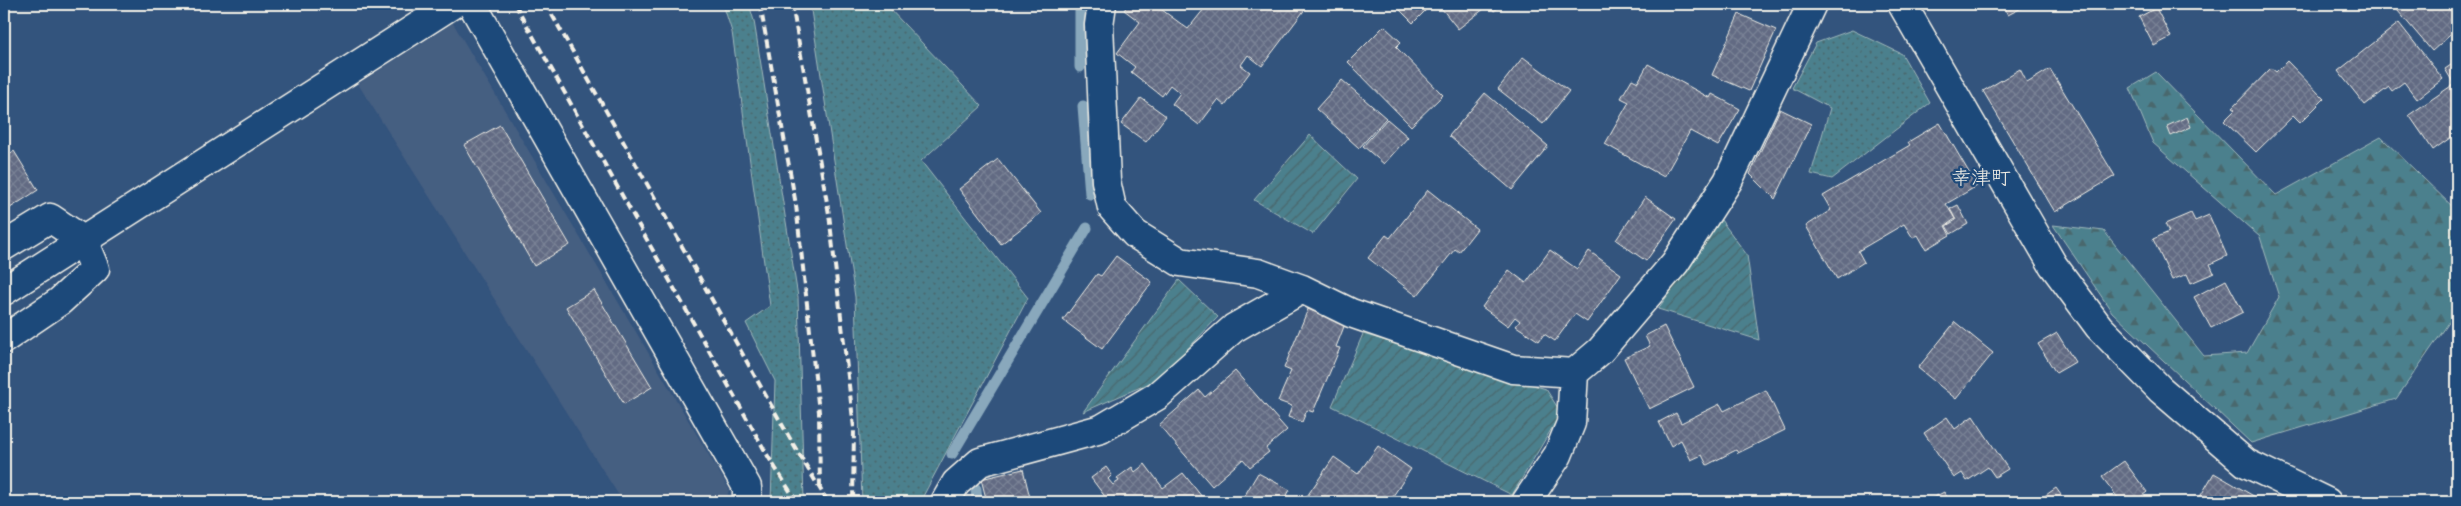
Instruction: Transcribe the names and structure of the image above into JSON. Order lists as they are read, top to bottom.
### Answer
{
  "districts": ["幸津町"]
}
